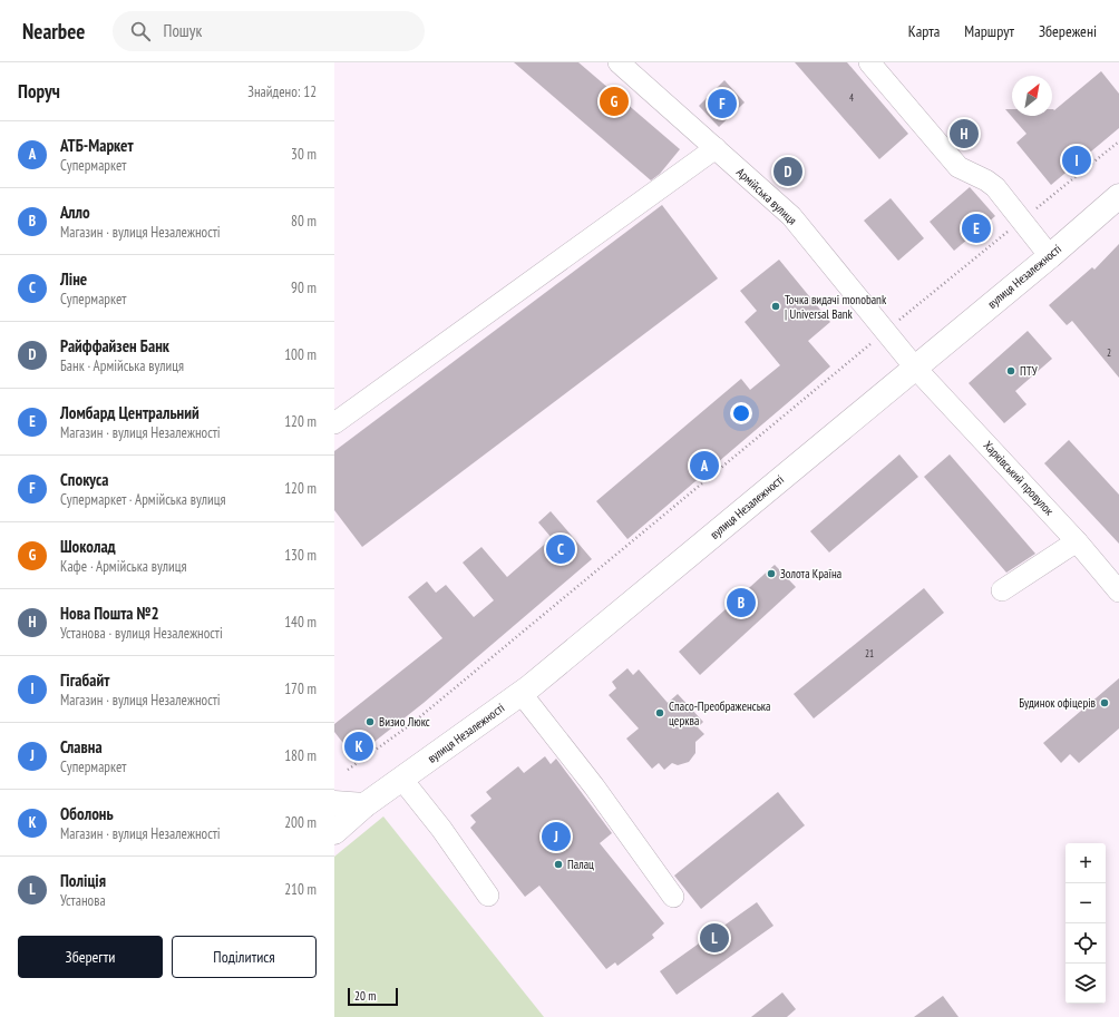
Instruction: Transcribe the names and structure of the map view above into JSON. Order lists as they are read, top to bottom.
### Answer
{
  "streets": {
    "main road": ["вулиця Незалежності"],
    "street": ["Армійська вулиця", "Харківський провулок"]
  },
  "crossings": [
    ["Армійська вулиця", "вулиця Незалежності"],
    ["Армійська вулиця", "Харківський провулок"],
    ["вулиця Незалежності", "Харківський провулок"]
  ],
  "places": [
    "Точка видачі monobank | Universal Bank",
    "ПТУ",
    "Золота Країна",
    "Будинок офіцерів",
    "Спасо-Преображенська церква",
    "Визио Люкс",
    "Палац"
  ],
  "house_numbers": ["4", "2", "21"],
  "scale_bar": "20 m",
  "north": "top right",
  "page": {
    "header": "Nearbee",
    "search": "Пошук",
    "nav": ["Карта", "Маршрут", "Збережені"],
    "heading": ["Поруч", "Знайдено: 12"],
    "pins": [
      "G",
      "F",
      "H",
      "I",
      "D",
      "E",
      "A",
      "C",
      "B",
      "K",
      "J",
      "L"
    ],
    "list": [
      {
        "mark": "A",
        "name": "АТБ-Маркет",
        "note": "Супермаркет",
        "value": "30 m"
      },
      {
        "mark": "B",
        "name": "Алло",
        "note": "Магазин · вулиця Незалежності",
        "value": "80 m"
      },
      {
        "mark": "C",
        "name": "Ліне",
        "note": "Супермаркет",
        "value": "90 m"
      },
      {
        "mark": "D",
        "name": "Райффайзен Банк",
        "note": "Банк · Армійська вулиця",
        "value": "100 m"
      },
      {
        "mark": "E",
        "name": "Ломбард Центральний",
        "note": "Магазин · вулиця Незалежності",
        "value": "120 m"
      },
      {
        "mark": "F",
        "name": "Спокуса",
        "note": "Супермаркет · Армійська вулиця",
        "value": "120 m"
      },
      {
        "mark": "G",
        "name": "Шоколад",
        "note": "Кафе · Армійська вулиця",
        "value": "130 m"
      },
      {
        "mark": "H",
        "name": "Нова Пошта №2",
        "note": "Установа · вулиця Незалежності",
        "value": "140 m"
      },
      {
        "mark": "I",
        "name": "Гігабайт",
        "note": "Магазин · вулиця Незалежності",
        "value": "170 m"
      },
      {
        "mark": "J",
        "name": "Славна",
        "note": "Супермаркет",
        "value": "180 m"
      },
      {
        "mark": "K",
        "name": "Оболонь",
        "note": "Магазин · вулиця Незалежності",
        "value": "200 m"
      },
      {
        "mark": "L",
        "name": "Поліція",
        "note": "Установа",
        "value": "210 m"
      }
    ],
    "map_buttons": ["+", "−"],
    "buttons": ["Зберегти", "Поділитися"],
    "scale": "20 m"
  }
}
